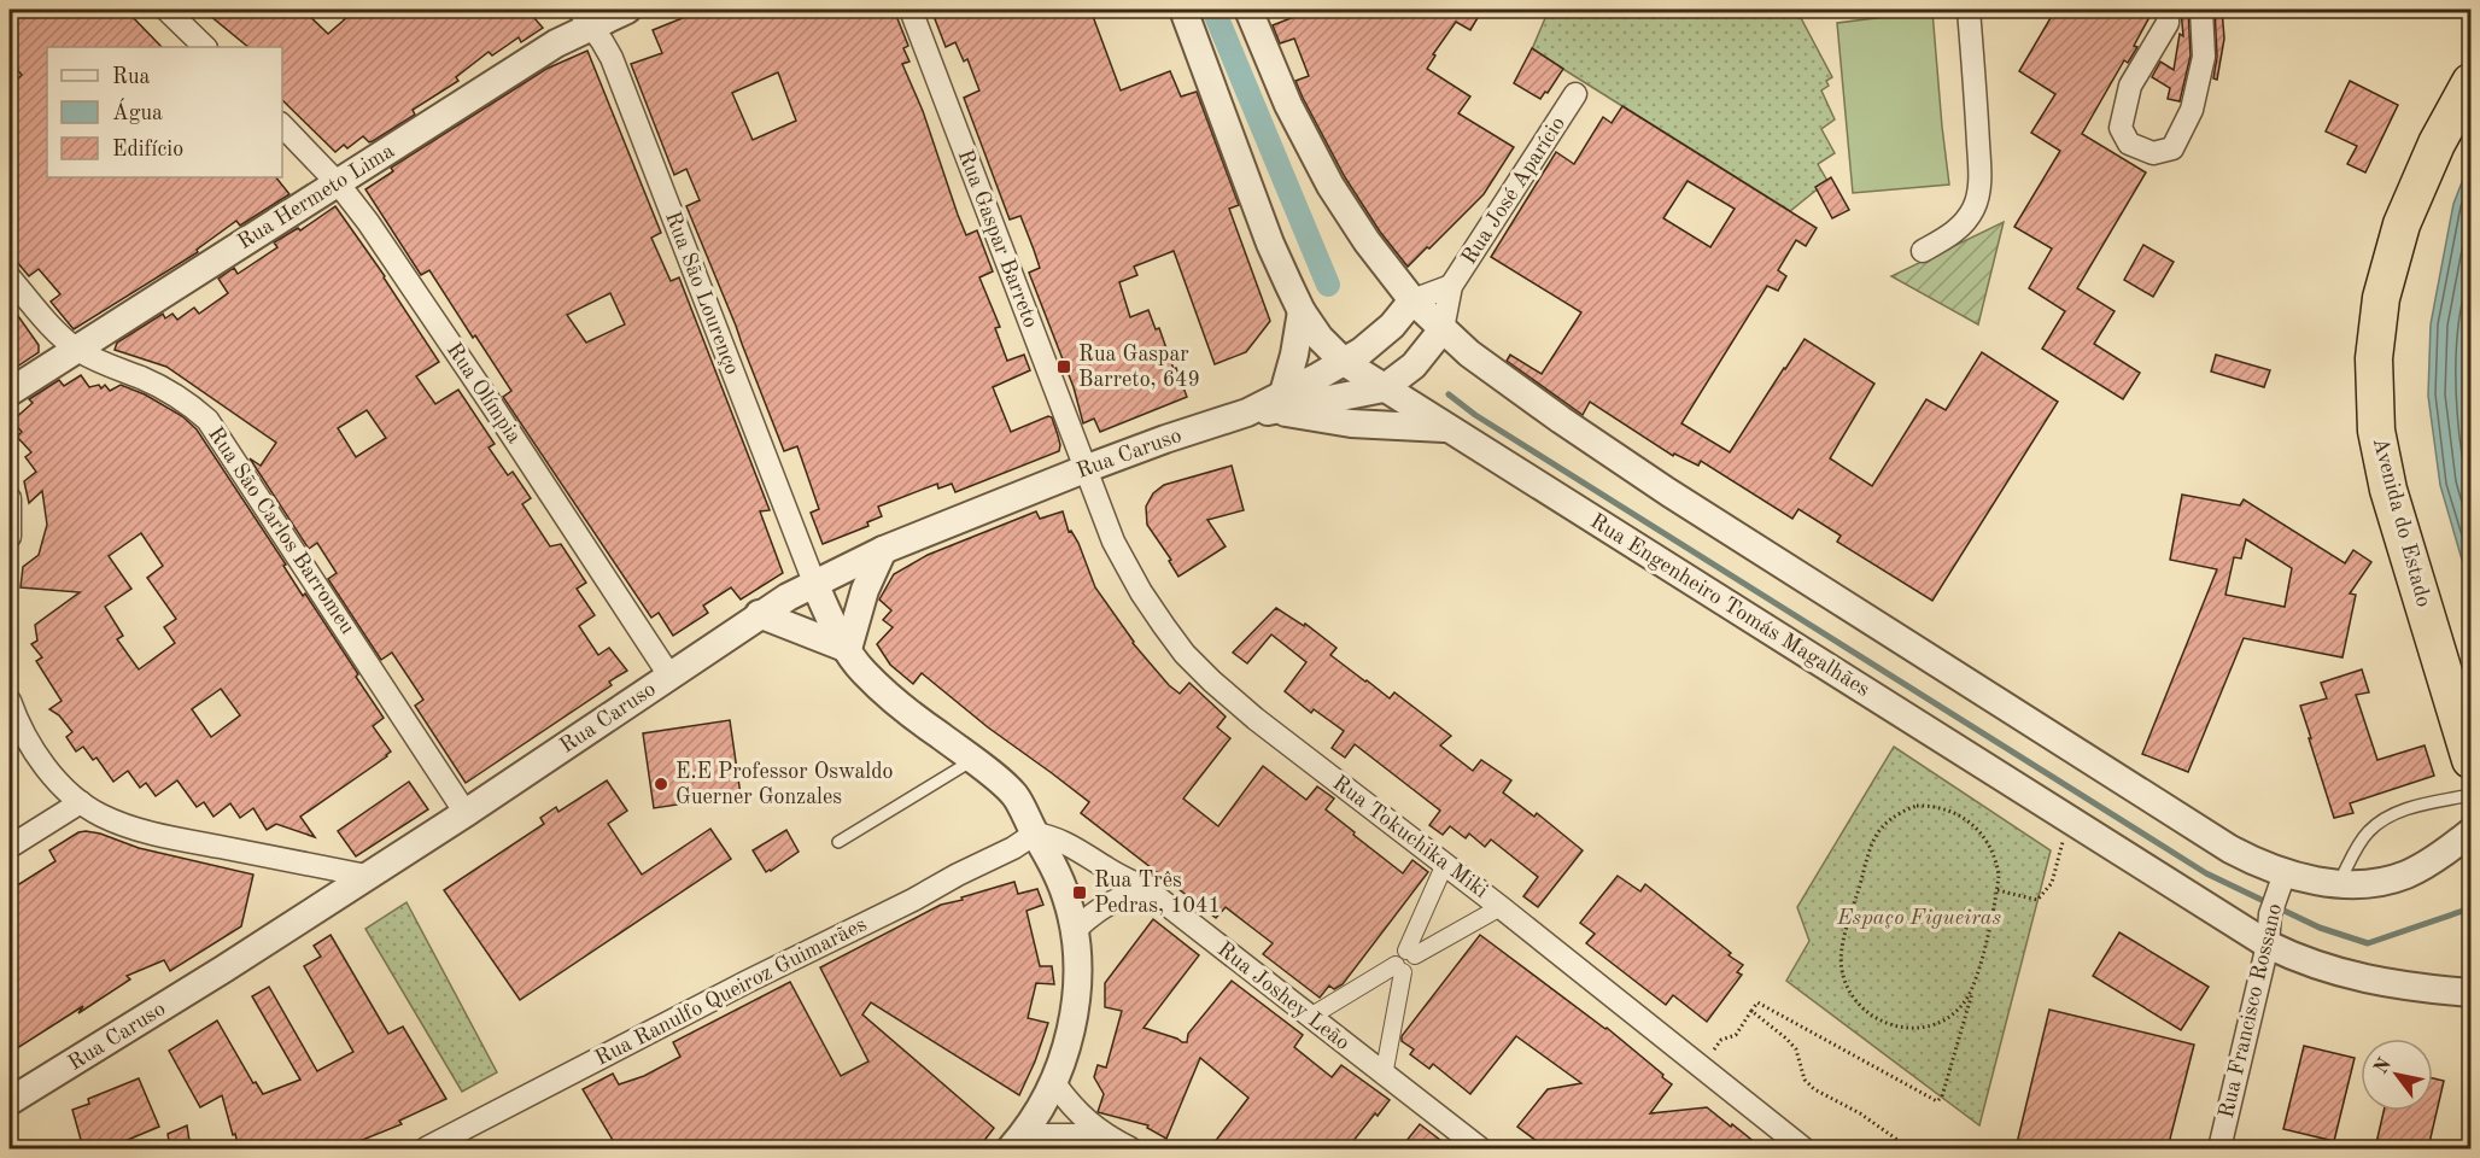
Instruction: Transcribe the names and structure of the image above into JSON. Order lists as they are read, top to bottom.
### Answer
{
  "streets": {
    "highway": ["Avenida do Estado"],
    "street": [
      "Rua José Aparício",
      "Rua Hermeto Lima",
      "Rua Gaspar Barreto",
      "Rua São Lourenço",
      "Rua Olímpia",
      "Rua Caruso",
      "Rua São Carlos Barromeu",
      "Rua Engenheiro Tomás Magalhães",
      "Rua Tokuchika Miki",
      "Rua Ranulfo Queiroz Guimarães",
      "Rua Joshey Leão",
      "Rua Francisco Rossano"
    ]
  },
  "crossings": [
    ["Rua José Aparício", "Rua Caruso"],
    ["Rua Hermeto Lima", "Rua São Lourenço"],
    ["Rua Hermeto Lima", "Rua Olímpia"],
    ["Rua Hermeto Lima", "Rua São Carlos Barromeu"],
    ["Rua Gaspar Barreto", "Rua Caruso"],
    ["Rua Gaspar Barreto", "Rua Tokuchika Miki"],
    ["Rua São Lourenço", "Rua Caruso"],
    ["Rua Olímpia", "Rua Caruso"],
    ["Rua Caruso", "Rua São Carlos Barromeu"],
    ["Rua Caruso", "Rua Engenheiro Tomás Magalhães"],
    ["Rua Caruso", "Rua Tokuchika Miki"],
    ["Rua Engenheiro Tomás Magalhães", "Rua Francisco Rossano"],
    ["Rua Ranulfo Queiroz Guimarães", "Rua Joshey Leão"]
  ],
  "parks": ["Espaço Figueiras"],
  "places": {
    "transit": ["Rua Gaspar Barreto, 649", "Rua Três Pedras, 1041"],
    "other": ["E.E Professor Oswaldo Guerner Gonzales"]
  },
  "legend": ["Rua", "Água", "Edifício"],
  "north": "top left"
}
